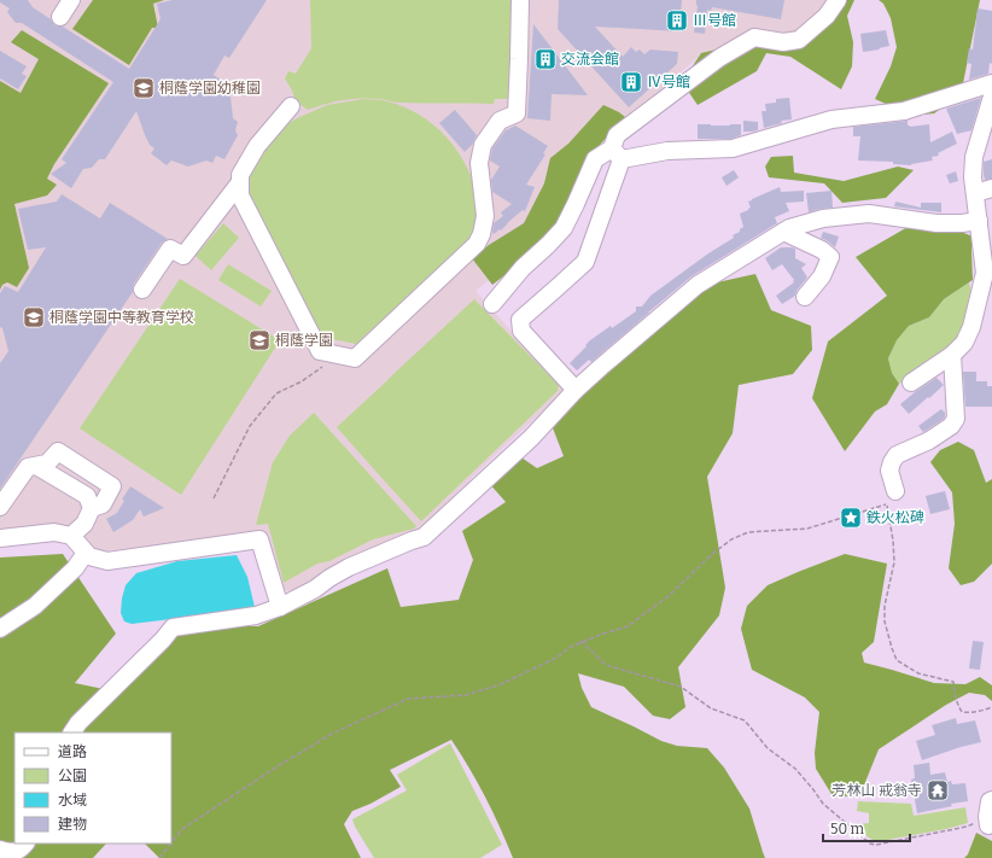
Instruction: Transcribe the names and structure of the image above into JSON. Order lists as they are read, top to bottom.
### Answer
{
  "places": {
    "building": ["Ⅲ号館", "交流会館", "Ⅳ号館"],
    "school or university": ["桐蔭学園幼稚園", "桐蔭学園中等教育学校", "桐蔭学園"],
    "place": ["鉄火松碑"],
    "temple": ["芳林山 戒翁寺"]
  },
  "legend": [
    "道路",
    "公園",
    "水域",
    "建物"
  ],
  "scale_bar": "50 m"
}
